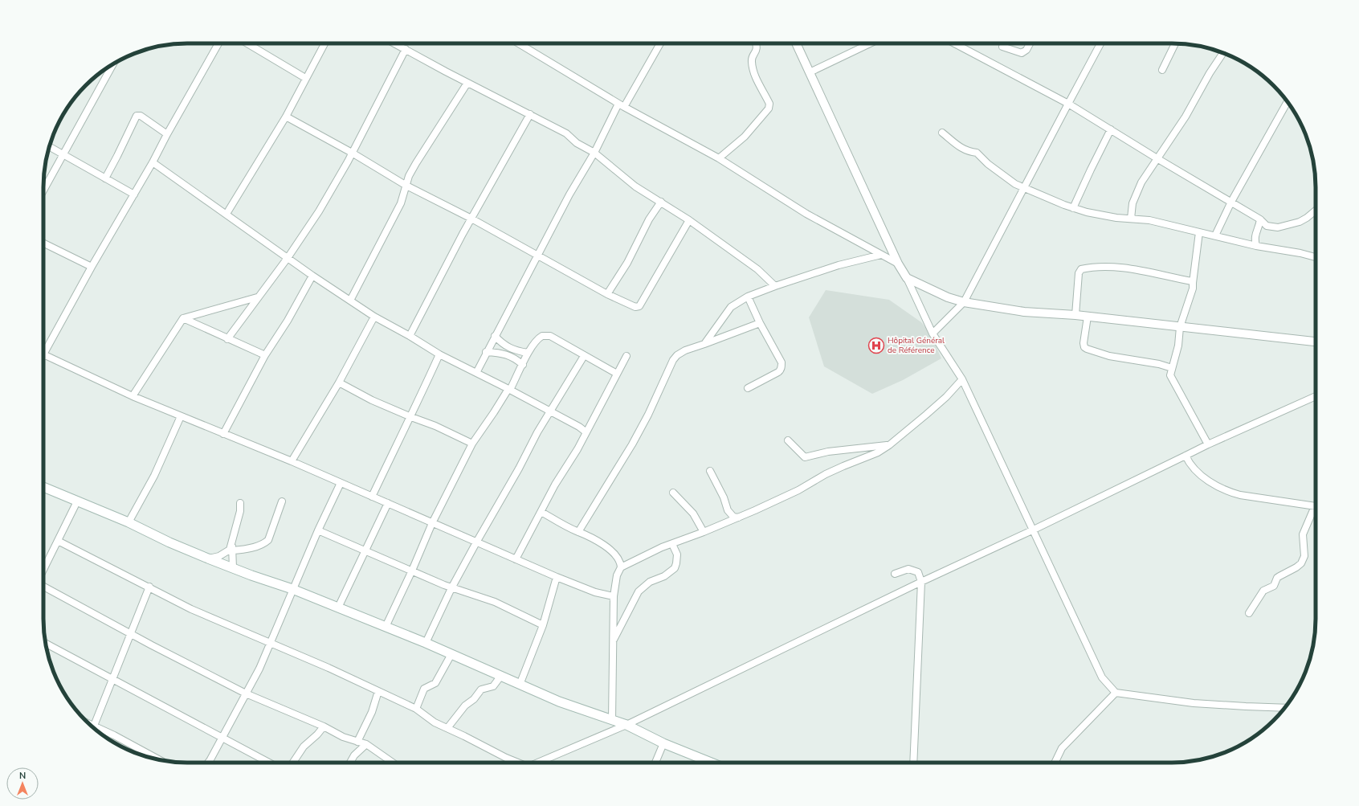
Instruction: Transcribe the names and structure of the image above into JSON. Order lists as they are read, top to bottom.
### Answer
{
  "places": {
    "hospital": ["Hôpital Général de Référence"]
  },
  "north": "top"
}
